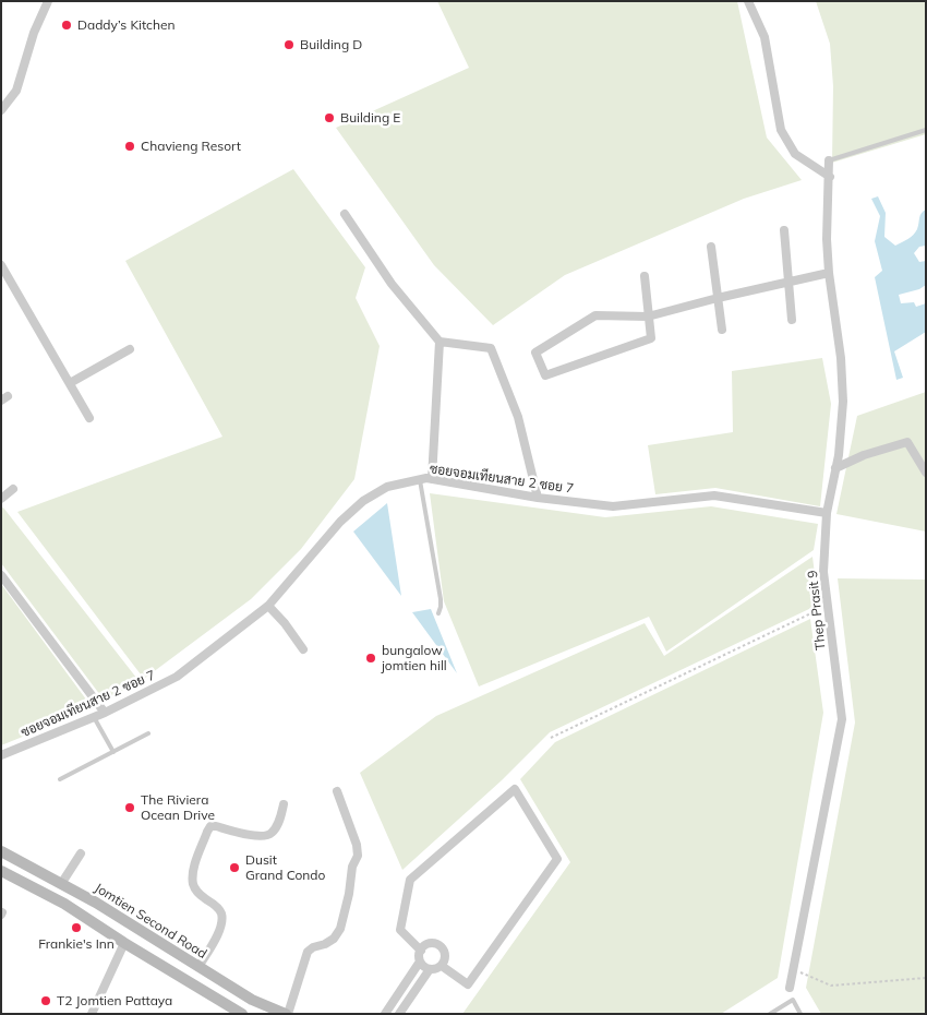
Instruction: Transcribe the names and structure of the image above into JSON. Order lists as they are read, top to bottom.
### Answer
{
  "streets": {
    "main road": ["Jomtien Second Road"],
    "street": ["ซอยจอมเทียนสาย 2 ซอย 7", "Thep Prasit 9"]
  },
  "crossings": [
    ["ซอยจอมเทียนสาย 2 ซอย 7", "Thep Prasit 9"]
  ],
  "places": [
    "Daddy’s Kitchen",
    "Building D",
    "Building E",
    "Chavieng Resort",
    "bungalow jomtien hill",
    "The Riviera Ocean Drive",
    "Dusit Grand Condo",
    "Frankie's Inn",
    "T2 Jomtien Pattaya"
  ]
}
